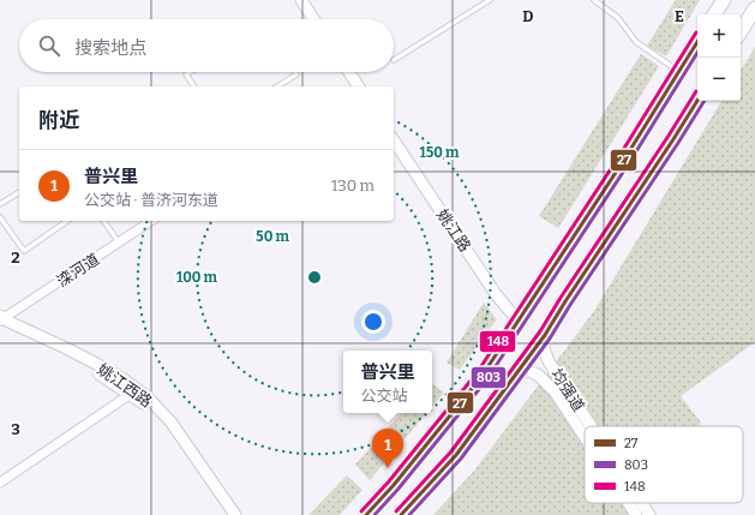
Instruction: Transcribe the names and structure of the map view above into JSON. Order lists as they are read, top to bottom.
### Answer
{
  "streets": {
    "street": [
      "姚江路",
      "滦河道",
      "姚江西路",
      "均强道"
    ]
  },
  "crossings": [
    ["滦河道", "姚江西路"]
  ],
  "lines": ["transit line 148", "transit line 27", "transit line 803"],
  "legend": ["27", "803", "148"],
  "page": {
    "map_buttons": ["+", "−"],
    "search": "搜索地点",
    "heading": "附近",
    "list": [
      {
        "mark": "1",
        "name": "普兴里",
        "note": "公交站 · 普济河东道",
        "value": "130 m"
      }
    ],
    "popup": ["普兴里", "公交站"],
    "pins": "1"
  },
  "grid": {
    "columns": ["D", "E"],
    "rows": ["2", "3"]
  },
  "rings": ["150 m", "50 m", "100 m"]
}
